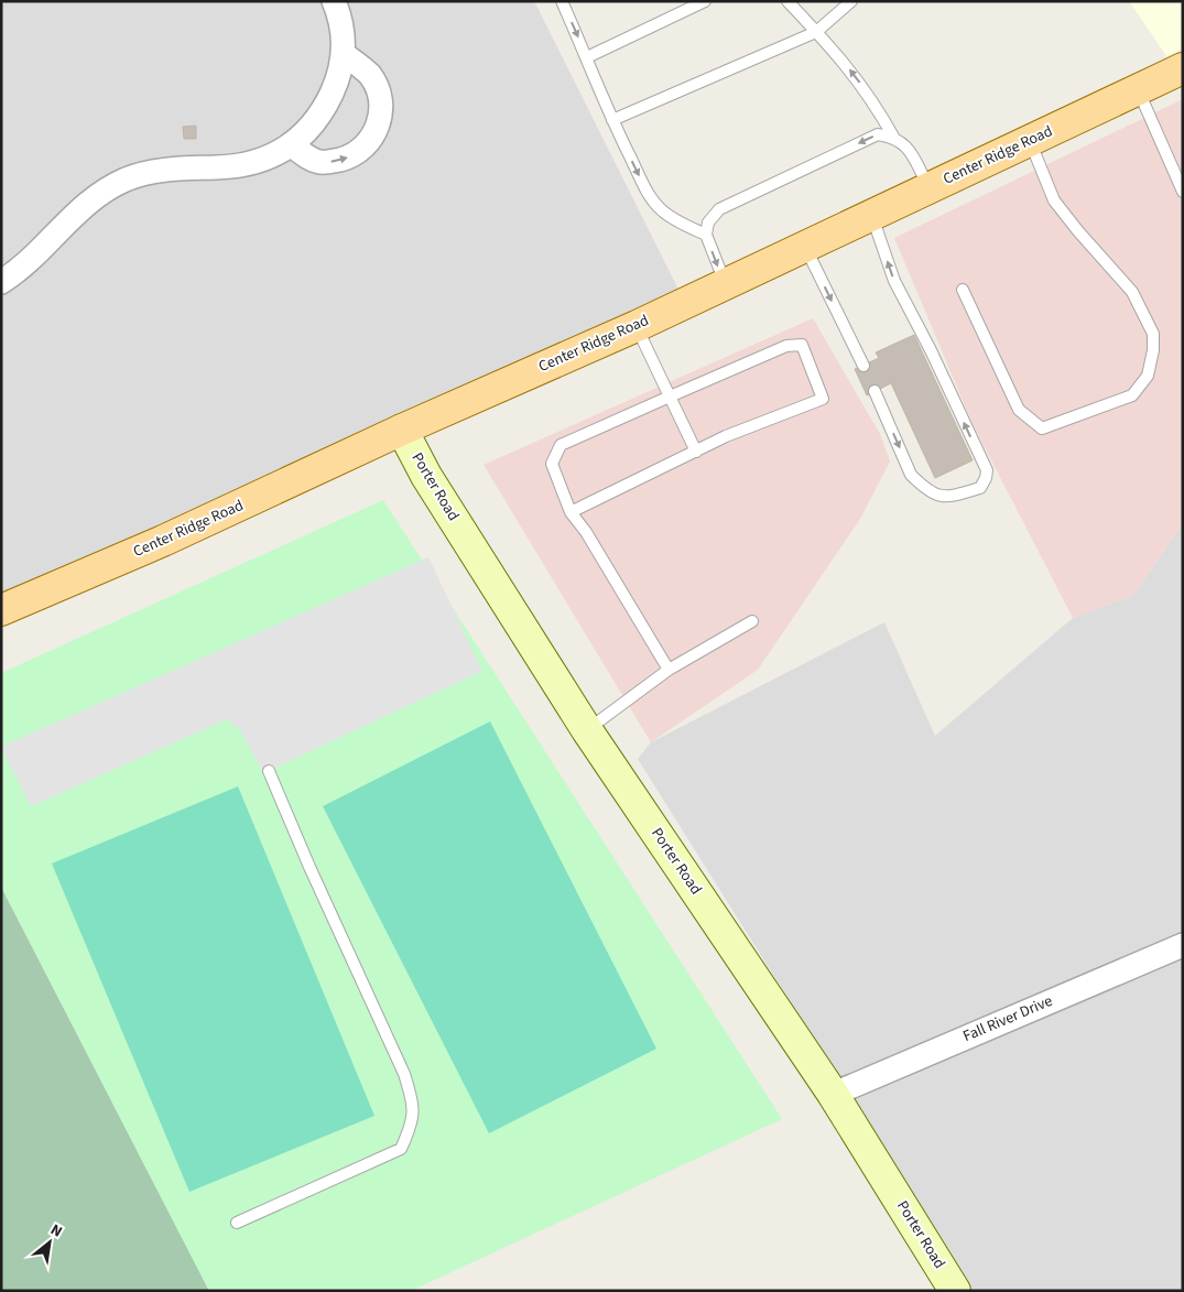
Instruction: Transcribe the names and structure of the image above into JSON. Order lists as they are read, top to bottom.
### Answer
{
  "streets": {
    "main road": ["Center Ridge Road", "Porter Road"],
    "street": ["Fall River Drive"]
  },
  "crossings": [
    ["Center Ridge Road", "Porter Road"],
    ["Porter Road", "Fall River Drive"]
  ],
  "north": "top right"
}
